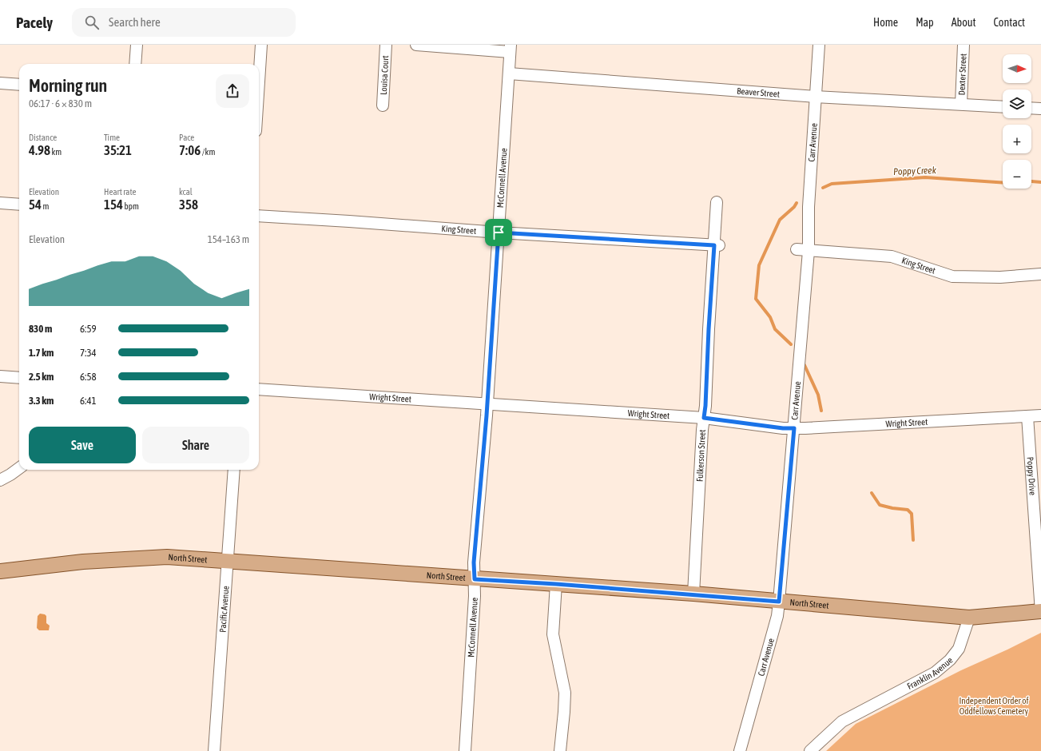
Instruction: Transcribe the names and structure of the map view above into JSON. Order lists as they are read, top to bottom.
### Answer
{
  "streets": {
    "main road": ["North Street"],
    "street": [
      "Dexter Street",
      "Louisa Court",
      "Beaver Street",
      "Carr Avenue",
      "McConnell Avenue",
      "King Street",
      "Wright Street",
      "Fulkerson Street",
      "Poppy Drive",
      "Pacific Avenue",
      "Franklin Avenue"
    ]
  },
  "crossings": [
    ["Dexter Street", "Beaver Street"],
    ["Beaver Street", "Carr Avenue"],
    ["Beaver Street", "McConnell Avenue"],
    ["Carr Avenue", "King Street"],
    ["Carr Avenue", "Wright Street"],
    ["Carr Avenue", "North Street"],
    ["McConnell Avenue", "King Street"],
    ["McConnell Avenue", "Wright Street"],
    ["McConnell Avenue", "North Street"],
    ["King Street", "Fulkerson Street"],
    ["Wright Street", "Fulkerson Street"],
    ["Wright Street", "Poppy Drive"],
    ["Fulkerson Street", "North Street"],
    ["North Street", "Pacific Avenue"],
    ["North Street", "Franklin Avenue"]
  ],
  "water": ["Poppy Creek"],
  "parks": ["Independent Order of Oddfellows Cemetery"],
  "north": "right",
  "page": {
    "header": "Pacely",
    "search": "Search here",
    "nav": [
      "Home",
      "Map",
      "About",
      "Contact"
    ],
    "map_buttons": ["+", "−"],
    "heading": ["Morning run", "06:17 · 6 × 830 m"],
    "stats": [
      ["Distance", "4.98 km"],
      ["Time", "35:21"],
      ["Pace", "7:06 /km"],
      ["Elevation", "54 m"],
      ["Heart rate", "154 bpm"],
      ["kcal", "358"]
    ],
    "chart": ["Elevation", "154–163 m"],
    "list": [
      {
        "name": "830 m",
        "note": "6:59"
      },
      {
        "name": "1.7 km",
        "note": "7:34"
      },
      {
        "name": "2.5 km",
        "note": "6:58"
      },
      {
        "name": "3.3 km",
        "note": "6:41"
      }
    ],
    "buttons": ["Save", "Share"]
  }
}
